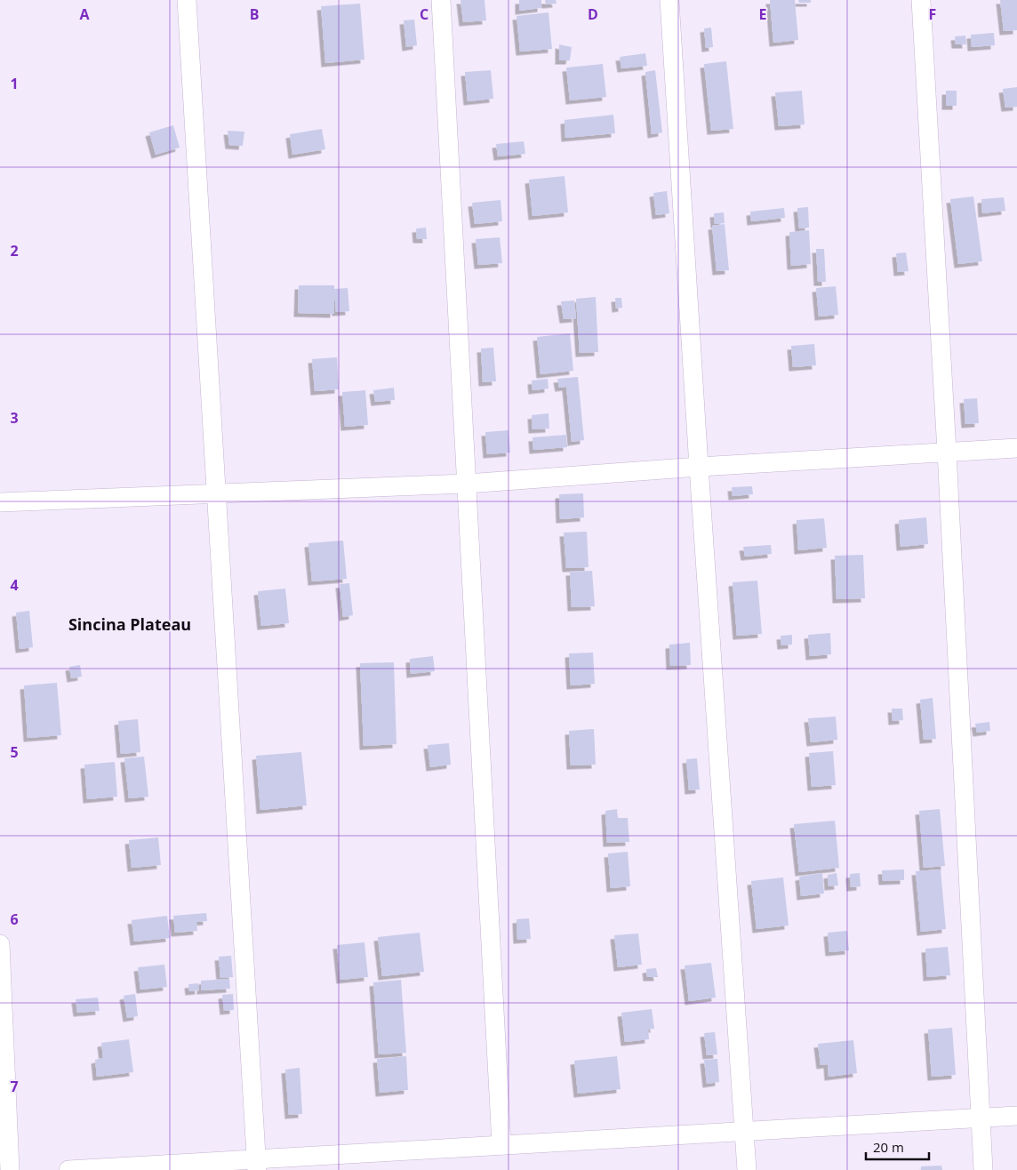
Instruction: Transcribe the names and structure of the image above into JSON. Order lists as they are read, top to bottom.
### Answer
{
  "districts": ["Sincina Plateau"],
  "scale_bar": "20 m",
  "grid": {
    "columns": [
      "A",
      "B",
      "C",
      "D",
      "E",
      "F"
    ],
    "rows": [
      "1",
      "2",
      "3",
      "4",
      "5",
      "6",
      "7"
    ]
  }
}
